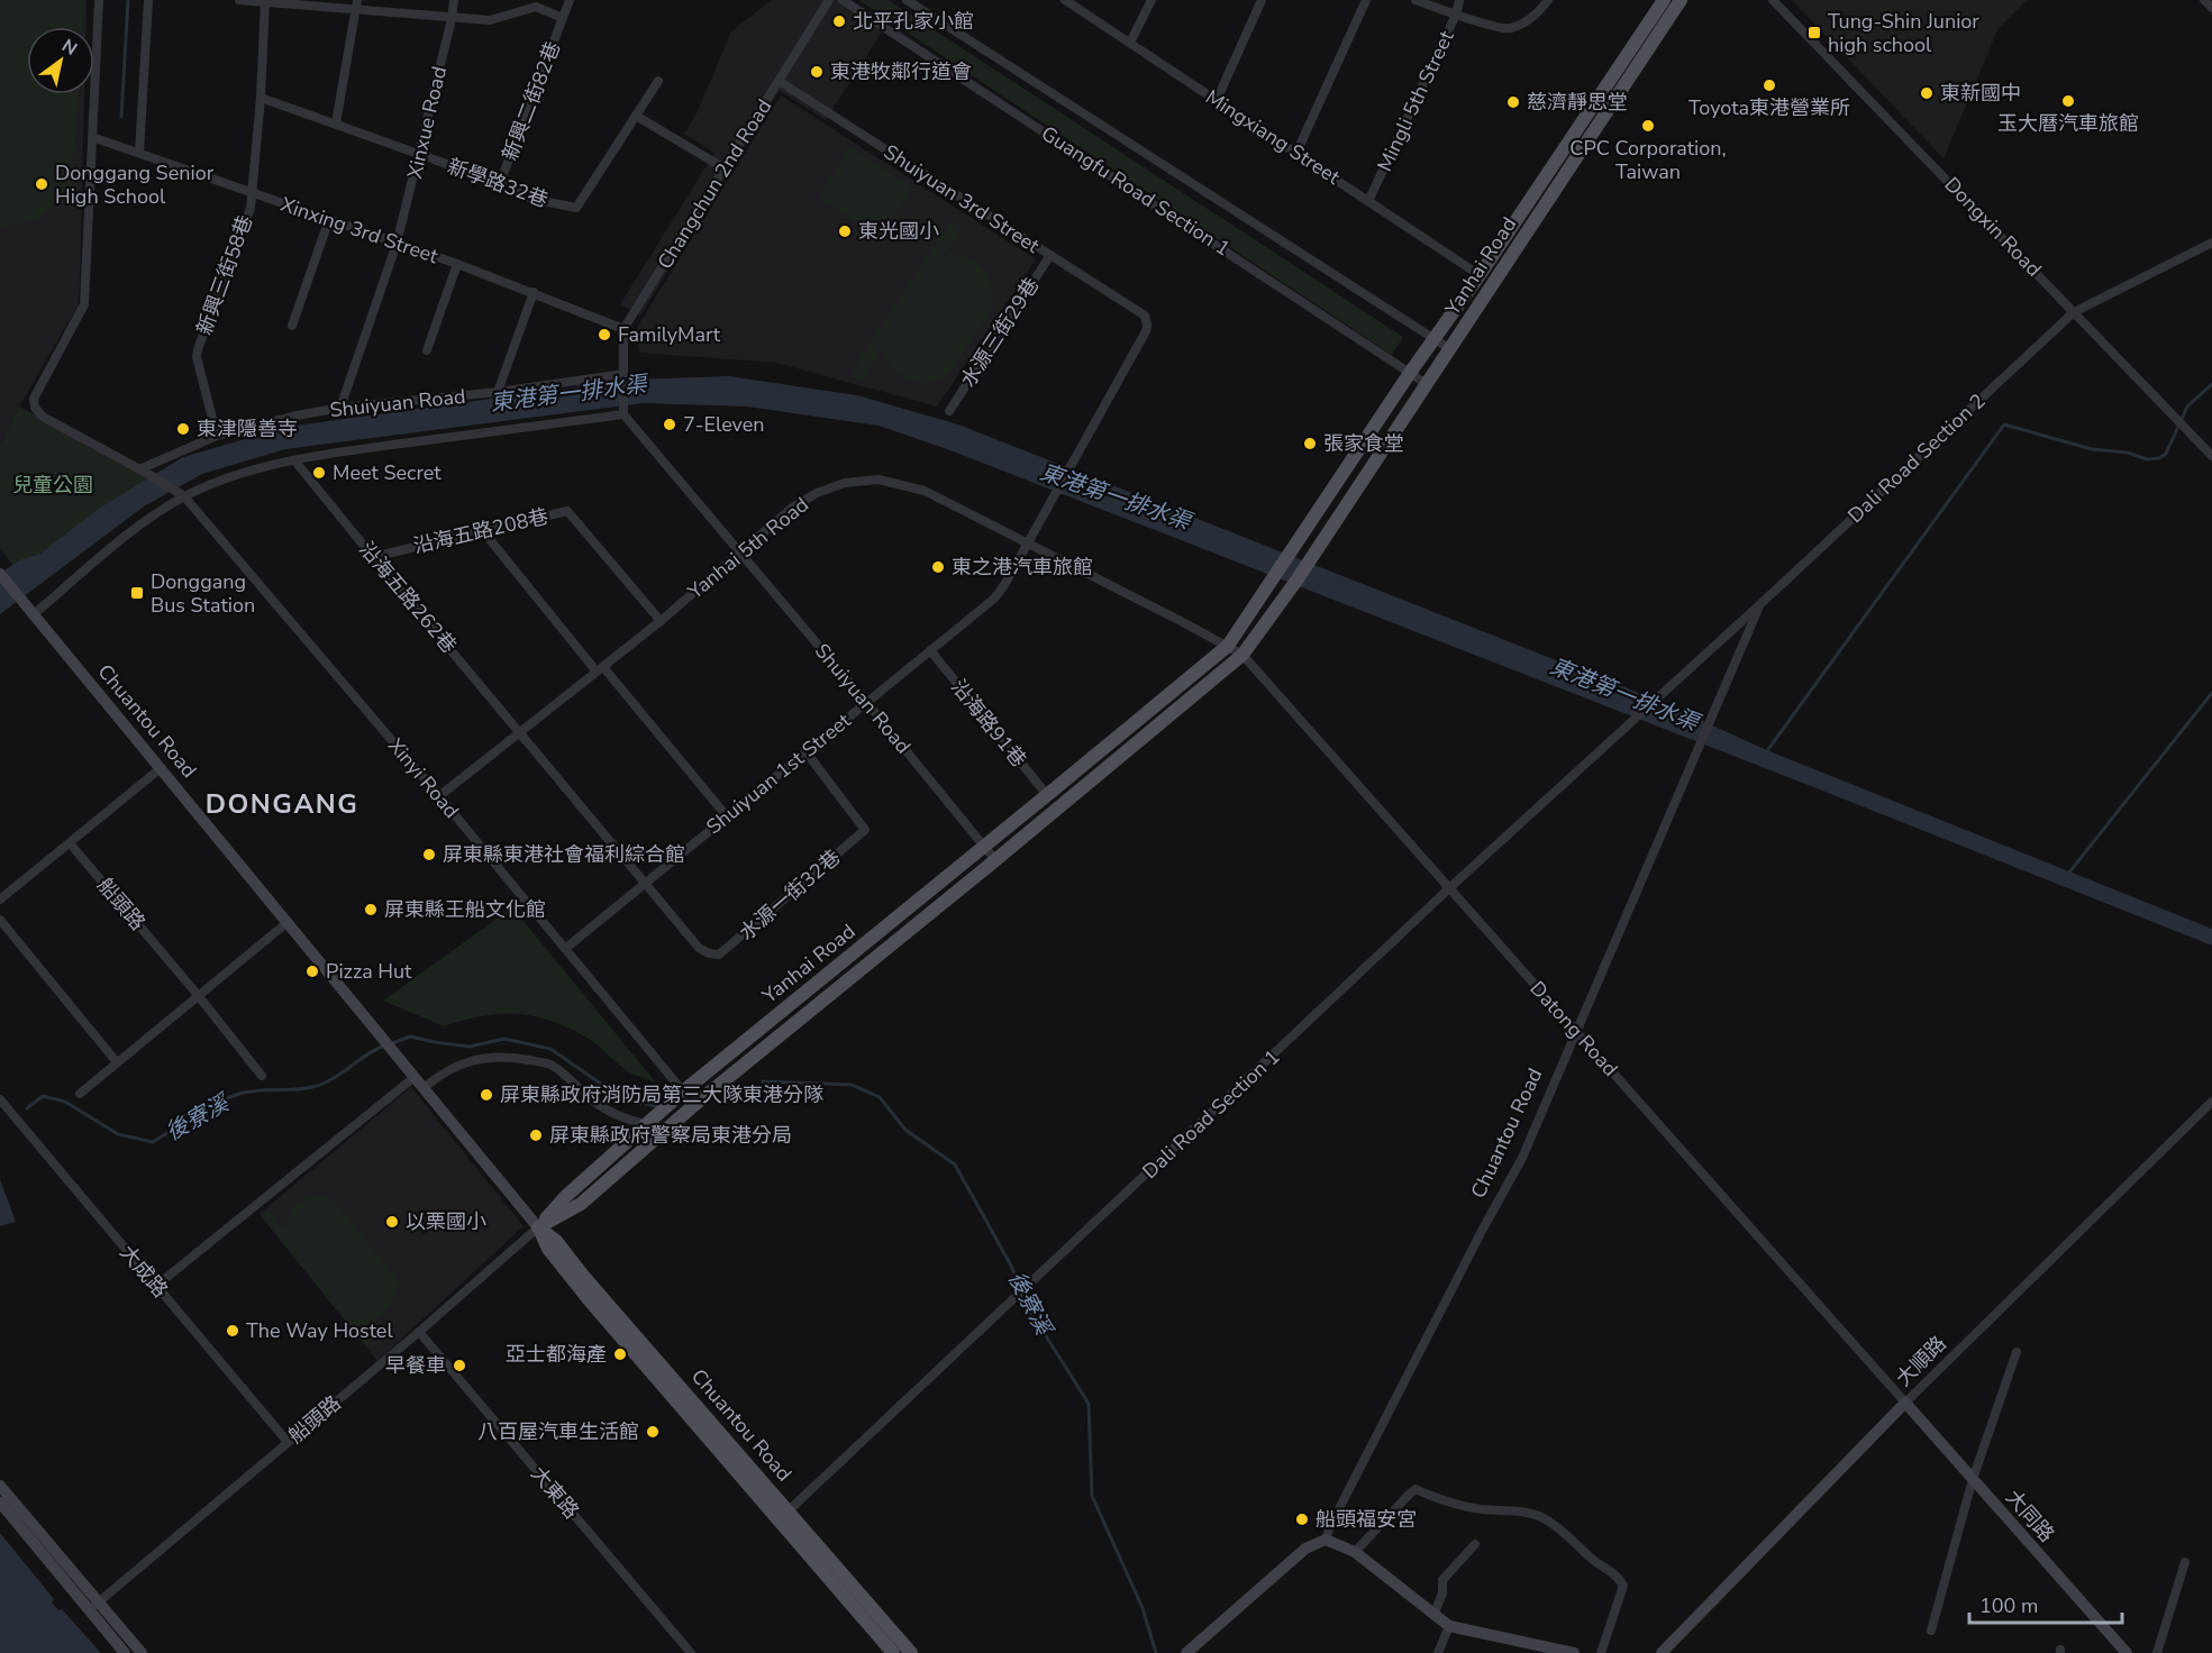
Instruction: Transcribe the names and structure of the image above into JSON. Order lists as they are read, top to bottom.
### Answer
{
  "streets": {
    "main road": ["Yanhai Road", "Chuantou Road"],
    "street": [
      "新興二街82巷",
      "Mingli 5th Street",
      "Xinxue Road",
      "Mingxiang Street",
      "新學路32巷",
      "Changchun 2nd Road",
      "Guangfu Road Section 1",
      "Shuiyuan 3rd Street",
      "Dongxin Road",
      "Xinxing 3rd Street",
      "新興三街58巷",
      "水源三街29巷",
      "Shuiyuan Road",
      "Dali Road Section 2",
      "沿海五路208巷",
      "Yanhai 5th Road",
      "沿海五路262巷",
      "沿海路91巷",
      "Shuiyuan 1st Street",
      "Xinyi Road",
      "水源一街32巷",
      "船頭路",
      "Datong Road",
      "Dali Road Section 1",
      "大成路",
      "大順路",
      "大東路",
      "大同路"
    ]
  },
  "crossings": [
    ["新興二街82巷", "新學路32巷"],
    ["Mingli 5th Street", "Mingxiang Street"],
    ["Xinxue Road", "新學路32巷"],
    ["Xinxue Road", "Xinxing 3rd Street"],
    ["Xinxue Road", "Shuiyuan Road"],
    ["Mingxiang Street", "Yanhai Road"],
    ["新學路32巷", "新興三街58巷"],
    ["Changchun 2nd Road", "Shuiyuan 3rd Street"],
    ["Changchun 2nd Road", "Xinxing 3rd Street"],
    ["Guangfu Road Section 1", "Yanhai Road"],
    ["Shuiyuan 3rd Street", "水源三街29巷"],
    ["Shuiyuan 3rd Street", "Shuiyuan 1st Street"],
    ["Dongxin Road", "Dali Road Section 2"],
    ["Xinxing 3rd Street", "新興三街58巷"],
    ["Yanhai Road", "Shuiyuan Road"],
    ["Yanhai Road", "Yanhai 5th Road"],
    ["Yanhai Road", "Chuantou Road"],
    ["Yanhai Road", "沿海路91巷"],
    ["Yanhai Road", "Xinyi Road"],
    ["Yanhai Road", "船頭路"],
    ["Yanhai Road", "Datong Road"],
    ["新興三街58巷", "Shuiyuan Road"],
    ["Shuiyuan Road", "Yanhai 5th Road"],
    ["Shuiyuan Road", "沿海五路262巷"],
    ["Shuiyuan Road", "Chuantou Road"],
    ["Shuiyuan Road", "Shuiyuan 1st Street"],
    ["Shuiyuan Road", "Xinyi Road"],
    ["Dali Road Section 2", "Chuantou Road"],
    ["Dali Road Section 2", "Dali Road Section 1"],
    ["沿海五路208巷", "Yanhai 5th Road"],
    ["沿海五路208巷", "沿海五路262巷"],
    ["Yanhai 5th Road", "沿海五路262巷"],
    ["Yanhai 5th Road", "Shuiyuan 1st Street"],
    ["Yanhai 5th Road", "Xinyi Road"],
    ["Yanhai 5th Road", "Datong Road"],
    ["沿海五路262巷", "Shuiyuan 1st Street"],
    ["沿海五路262巷", "水源一街32巷"],
    ["Chuantou Road", "船頭路"],
    ["Chuantou Road", "Datong Road"],
    ["Chuantou Road", "Dali Road Section 1"],
    ["沿海路91巷", "Shuiyuan 1st Street"],
    ["Shuiyuan 1st Street", "Xinyi Road"],
    ["Shuiyuan 1st Street", "水源一街32巷"],
    ["船頭路", "大成路"],
    ["船頭路", "大東路"],
    ["Datong Road", "Dali Road Section 1"],
    ["Datong Road", "大順路"],
    ["Datong Road", "大同路"],
    ["大順路", "大同路"]
  ],
  "districts": ["DONGANG"],
  "water": ["東港第一排水渠", "後寮溪"],
  "parks": ["兒童公園"],
  "places": {
    "other": [
      "北平孔家小館",
      "東港牧鄰行道會",
      "Toyota東港營業所",
      "東新國中",
      "玉大曆汽車旅館",
      "慈濟靜思堂",
      "CPC Corporation, Taiwan",
      "Donggang Senior High School",
      "東光國小",
      "FamilyMart",
      "7-Eleven",
      "東津隱善寺",
      "張家食堂",
      "Meet Secret",
      "東之港汽車旅館",
      "屏東縣東港社會福利綜合館",
      "屏東縣王船文化館",
      "Pizza Hut",
      "屏東縣政府消防局第三大隊東港分隊",
      "屏東縣政府警察局東港分局",
      "以栗國小",
      "The Way Hostel",
      "亞士都海產",
      "早餐車",
      "八百屋汽車生活館",
      "船頭福安宮"
    ],
    "transit": ["Tung-Shin Junior high school", "Donggang Bus Station"]
  },
  "scale_bar": "100 m",
  "north": "top right"
}
